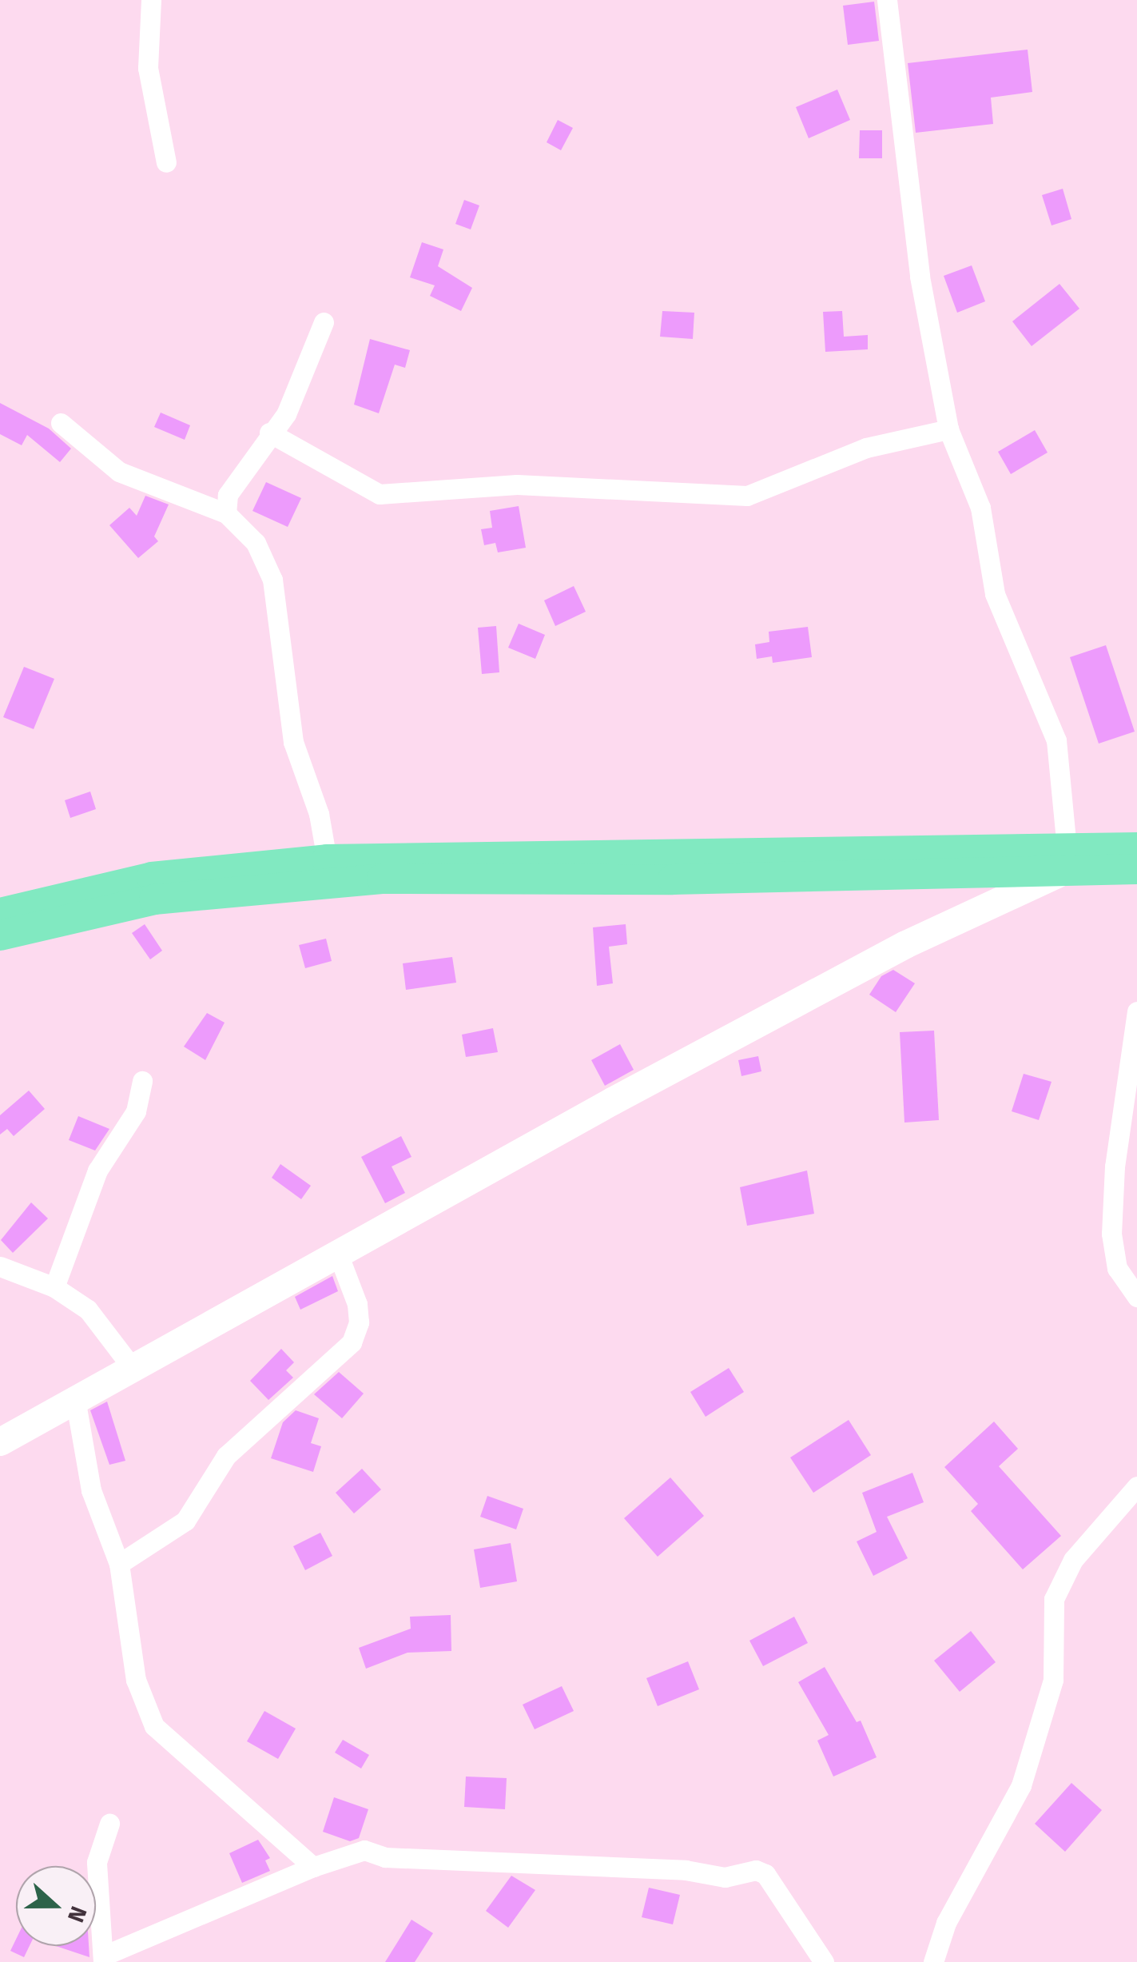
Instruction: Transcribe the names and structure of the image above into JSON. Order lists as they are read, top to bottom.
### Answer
{
  "north": "right"
}
